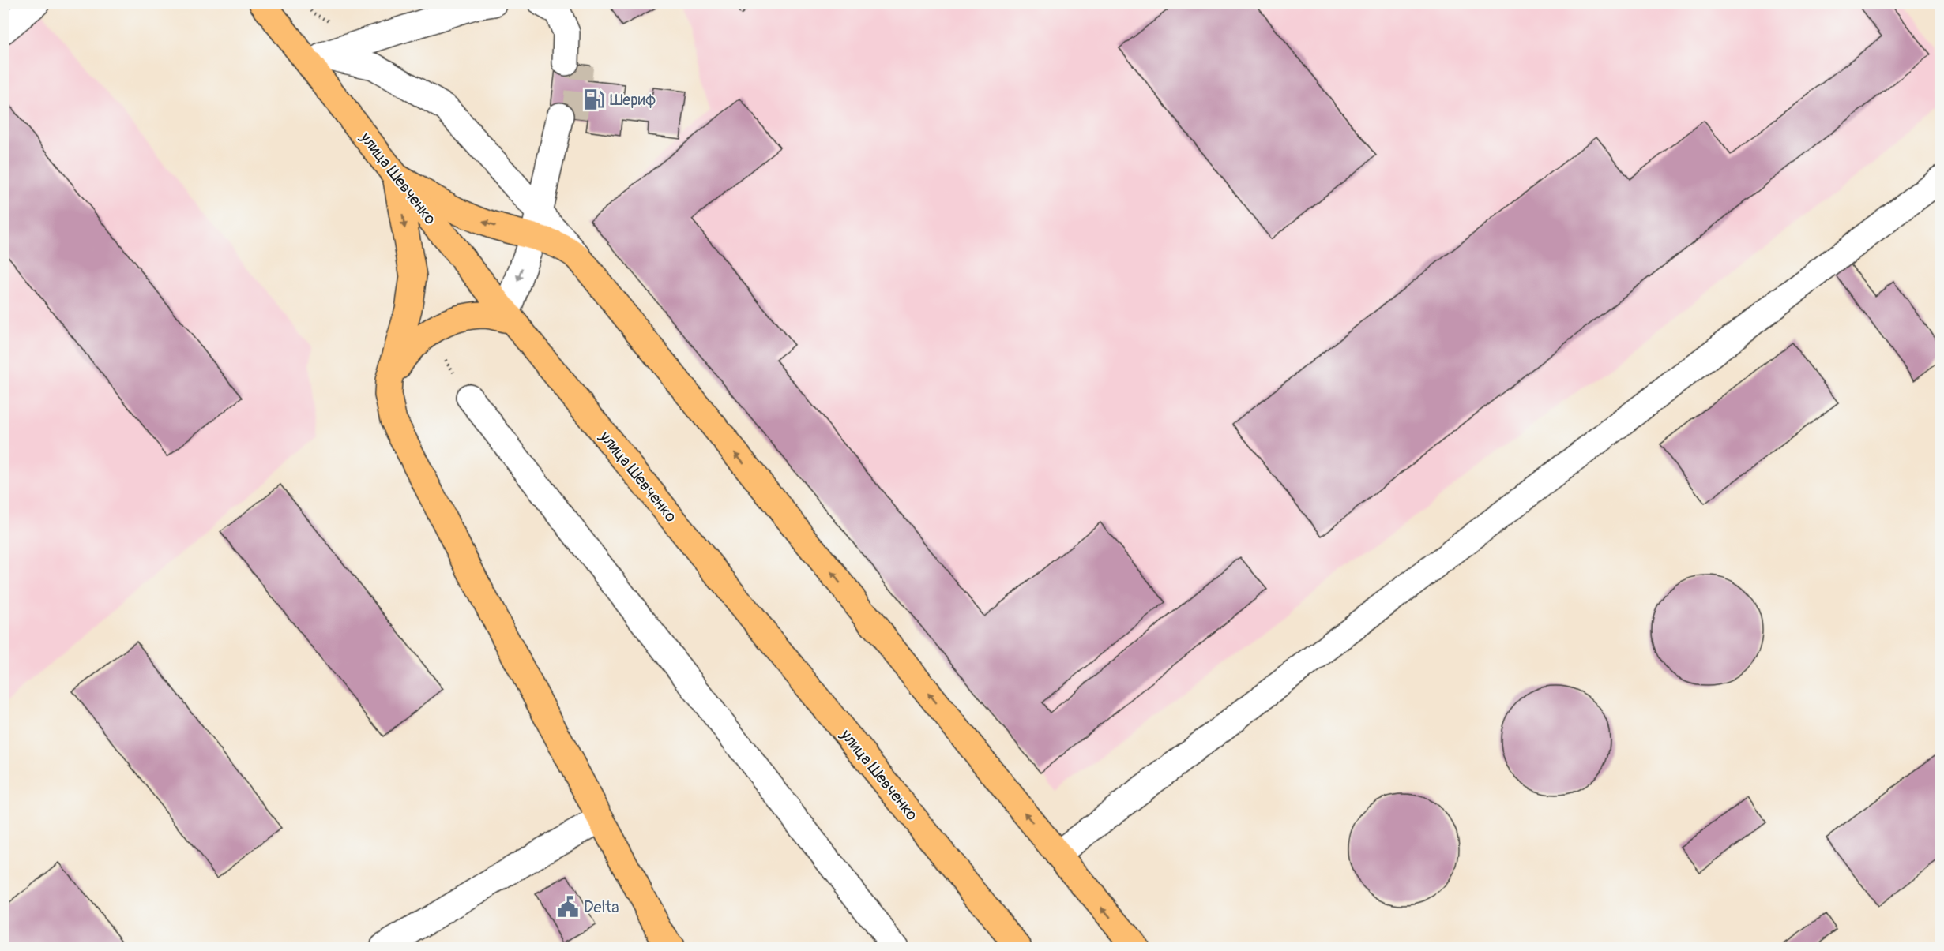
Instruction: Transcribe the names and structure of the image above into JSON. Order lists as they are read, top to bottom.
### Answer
{
  "streets": {
    "main road": ["улица Шевченко"]
  },
  "places": {
    "fuel station": ["Шериф"],
    "public building": ["Delta"]
  }
}
